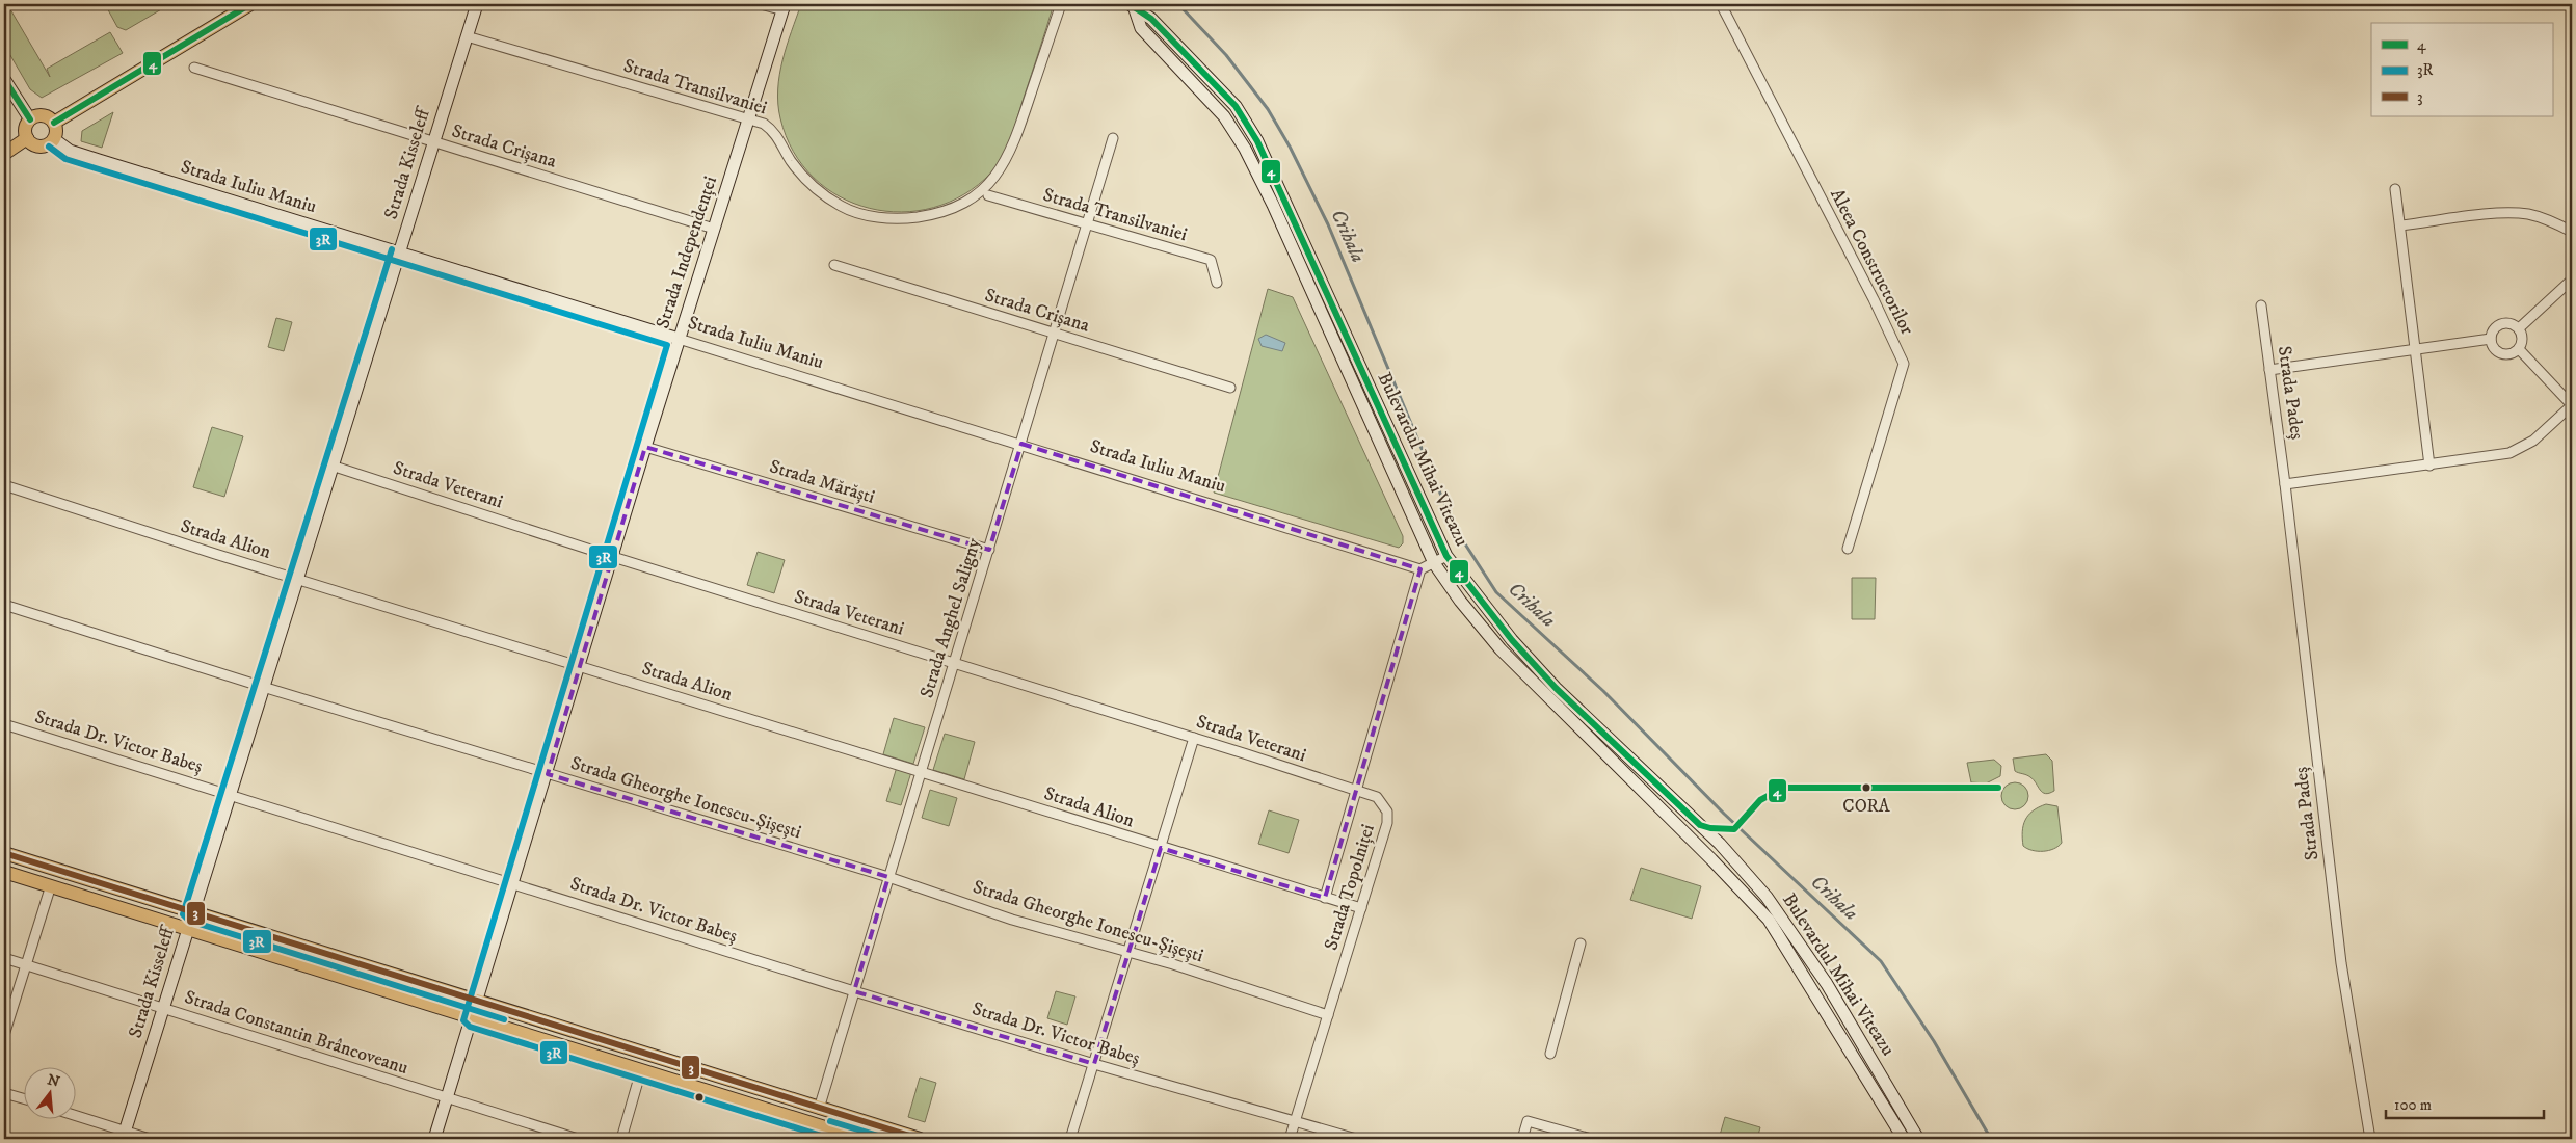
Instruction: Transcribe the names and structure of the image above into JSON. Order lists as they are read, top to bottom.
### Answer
{
  "streets": {
    "street": [
      "Strada Transilvaniei",
      "Strada Crișana",
      "Strada Kisseleff",
      "Strada Iuliu Maniu",
      "Strada Independenței",
      "Aleea Constructorilor",
      "Strada Padeș",
      "Bulevardul Mihai Viteazu",
      "Strada Mărăști",
      "Strada Veterani",
      "Strada Alion",
      "Strada Anghel Saligny",
      "Strada Dr. Victor Babeș",
      "Strada Gheorghe Ionescu-Șișești",
      "Strada Topolniței",
      "Strada Constantin Brâncoveanu"
    ]
  },
  "crossings": [
    ["Strada Transilvaniei", "Strada Kisseleff"],
    ["Strada Transilvaniei", "Strada Independenței"],
    ["Strada Transilvaniei", "Strada Anghel Saligny"],
    ["Strada Crișana", "Strada Kisseleff"],
    ["Strada Crișana", "Strada Independenței"],
    ["Strada Crișana", "Strada Anghel Saligny"],
    ["Strada Kisseleff", "Strada Iuliu Maniu"],
    ["Strada Kisseleff", "Strada Veterani"],
    ["Strada Kisseleff", "Strada Alion"],
    ["Strada Kisseleff", "Strada Dr. Victor Babeș"],
    ["Strada Kisseleff", "Strada Gheorghe Ionescu-Șișești"],
    ["Strada Kisseleff", "Strada Constantin Brâncoveanu"],
    ["Strada Iuliu Maniu", "Strada Independenței"],
    ["Strada Iuliu Maniu", "Strada Anghel Saligny"],
    ["Strada Independenței", "Strada Mărăști"],
    ["Strada Independenței", "Strada Veterani"],
    ["Strada Independenței", "Strada Alion"],
    ["Strada Independenței", "Strada Dr. Victor Babeș"],
    ["Strada Independenței", "Strada Gheorghe Ionescu-Șișești"],
    ["Strada Independenței", "Strada Constantin Brâncoveanu"],
    ["Strada Mărăști", "Strada Anghel Saligny"],
    ["Strada Veterani", "Strada Anghel Saligny"],
    ["Strada Veterani", "Strada Topolniței"],
    ["Strada Alion", "Strada Anghel Saligny"],
    ["Strada Alion", "Strada Topolniței"],
    ["Strada Anghel Saligny", "Strada Dr. Victor Babeș"],
    ["Strada Anghel Saligny", "Strada Gheorghe Ionescu-Șișești"],
    ["Strada Dr. Victor Babeș", "Strada Topolniței"],
    ["Strada Gheorghe Ionescu-Șișești", "Strada Topolniței"]
  ],
  "water": ["Crihala"],
  "places": ["CORA"],
  "lines": ["transit line 4", "transit line 3R", "transit line 3"],
  "legend": ["4", "3R", "3"],
  "scale_bar": "100 m",
  "north": "top"
}
